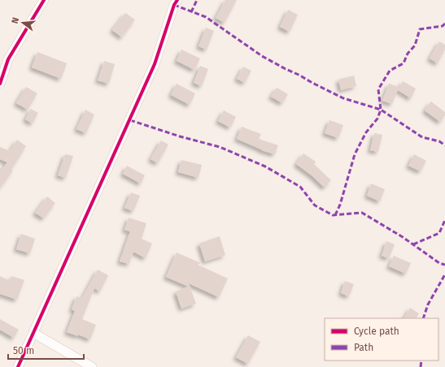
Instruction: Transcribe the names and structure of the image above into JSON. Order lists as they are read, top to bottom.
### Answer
{
  "legend": ["Cycle path", "Path"],
  "scale_bar": "50 m",
  "north": "left"
}
